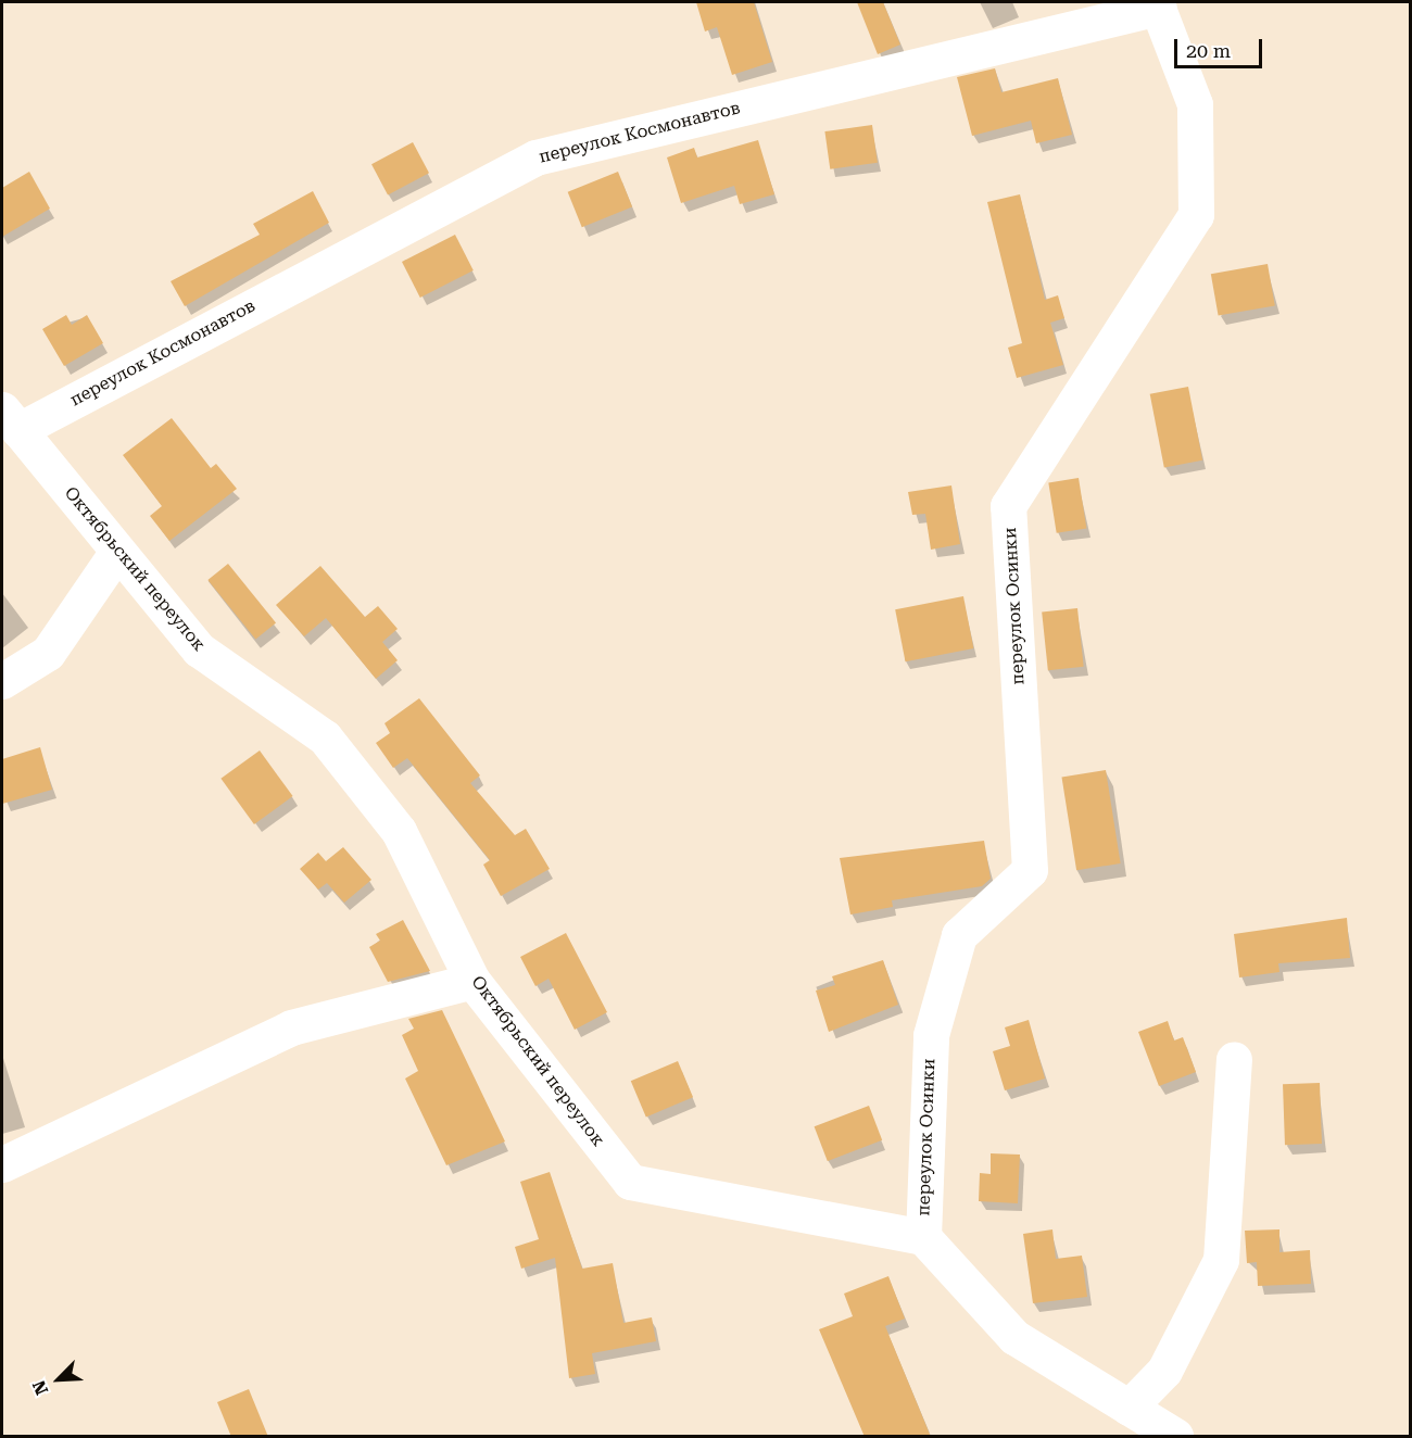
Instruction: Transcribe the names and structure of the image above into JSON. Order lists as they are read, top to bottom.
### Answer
{
  "streets": {
    "street": ["переулок Космонавтов", "Октябрьский переулок", "переулок Осинки"]
  },
  "crossings": [
    ["переулок Космонавтов", "Октябрьский переулок"],
    ["переулок Космонавтов", "переулок Осинки"],
    ["Октябрьский переулок", "переулок Осинки"]
  ],
  "scale_bar": "20 m",
  "north": "bottom left"
}
